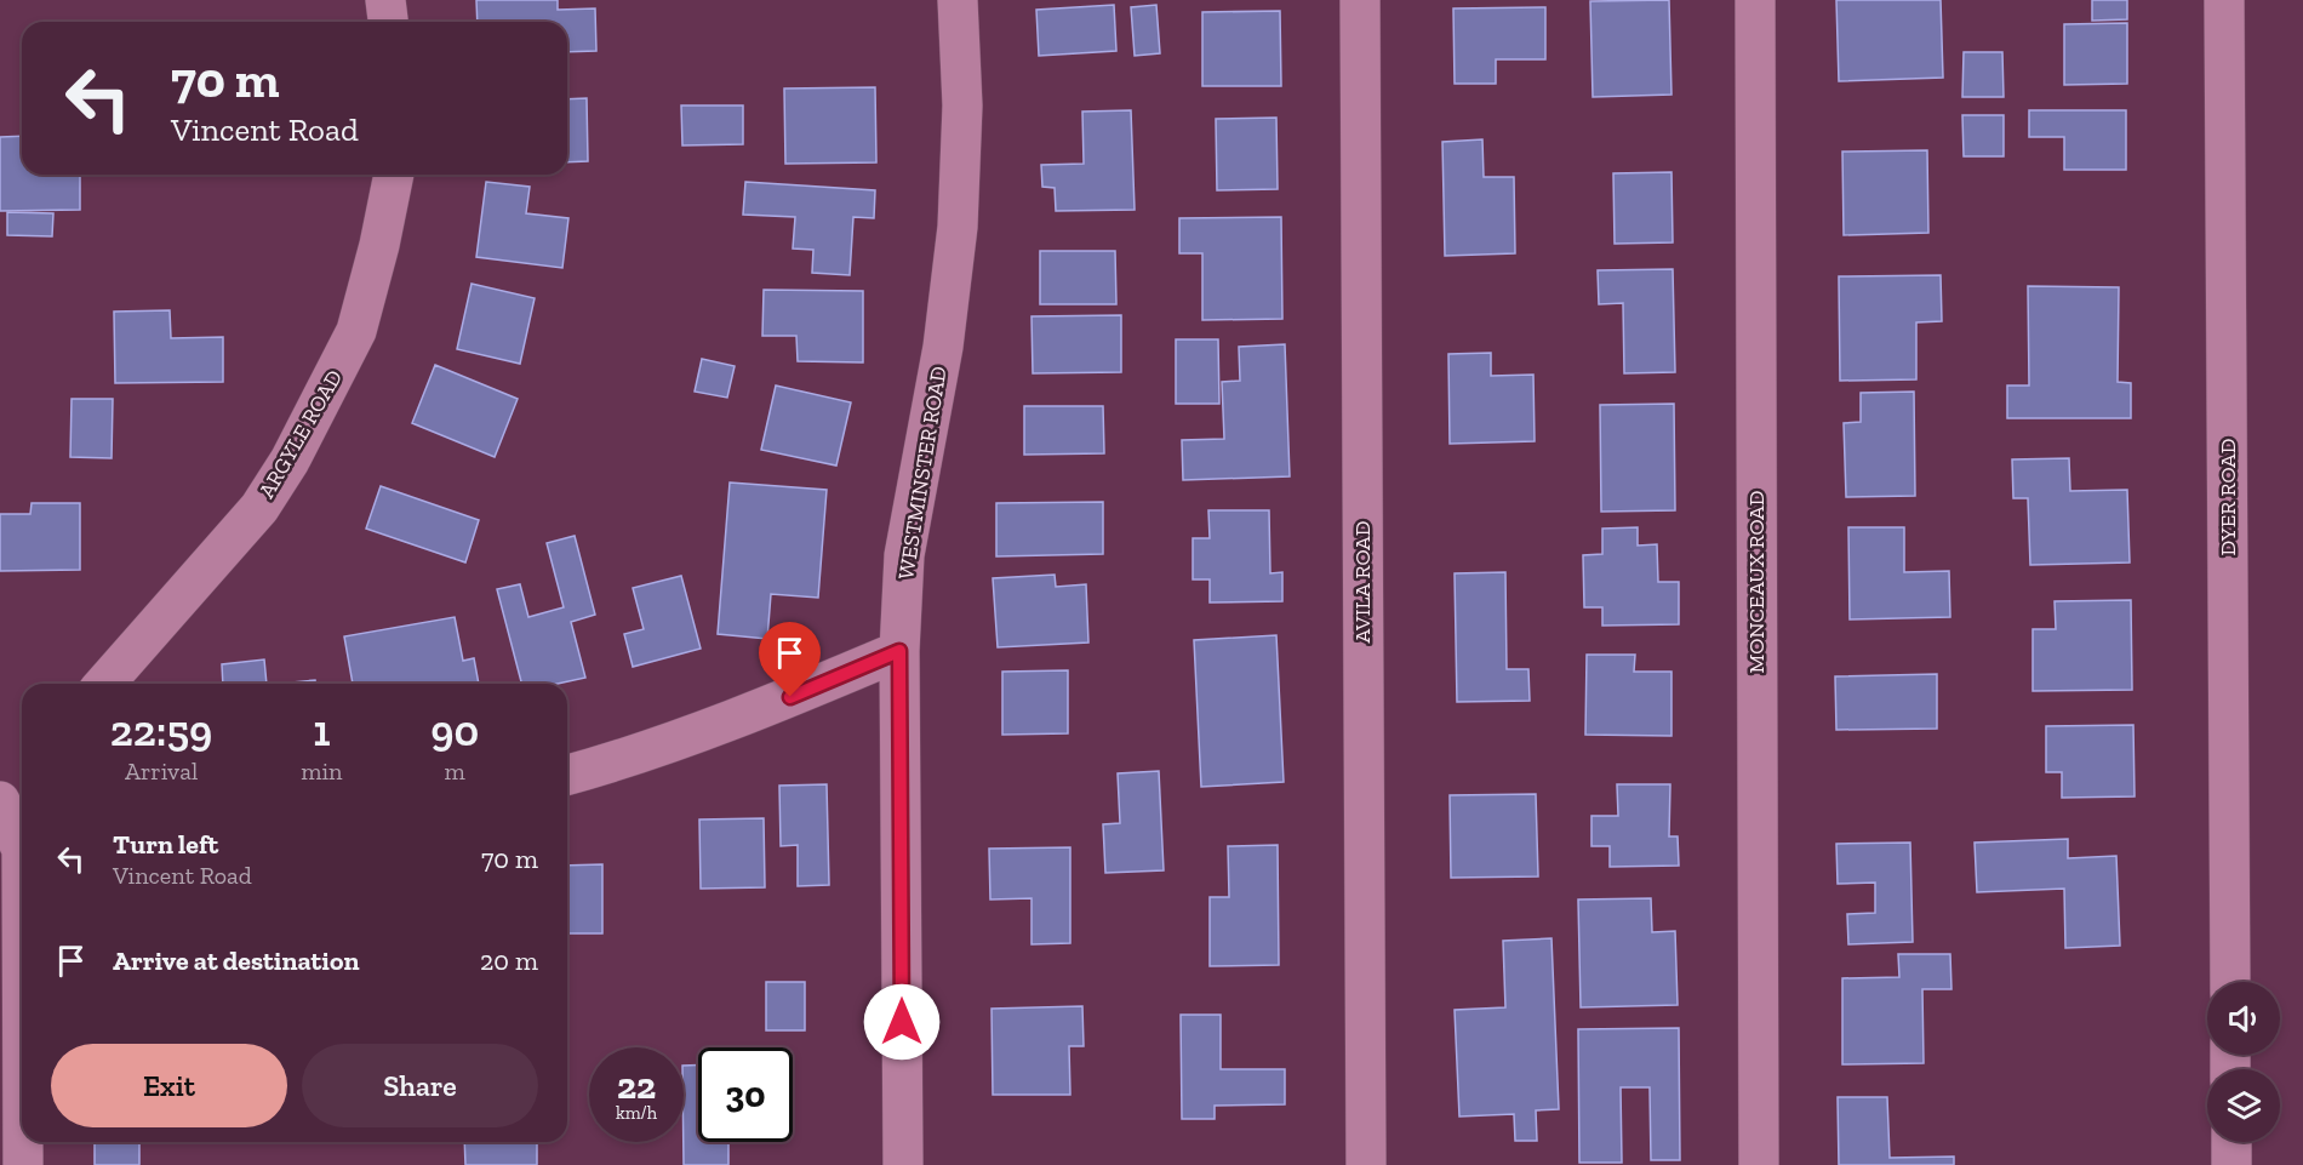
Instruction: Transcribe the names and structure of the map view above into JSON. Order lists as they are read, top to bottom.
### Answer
{
  "streets": {
    "street": [
      "ARGYLE ROAD",
      "WESTMINSTER ROAD",
      "DYER ROAD",
      "AVILA ROAD",
      "MONCEAUX ROAD"
    ]
  },
  "page": {
    "turn": ["70 m", "Vincent Road"],
    "eta": [
      "22:59",
      "Arrival",
      "1",
      "min",
      "90",
      "m"
    ],
    "list": [
      {
        "name": "Turn left",
        "note": "Vincent Road",
        "value": "70 m"
      },
      {
        "name": "Arrive at destination",
        "value": "20 m"
      }
    ],
    "buttons": ["Exit", "Share"],
    "speed": "22 km/h",
    "limit": "30"
  }
}
